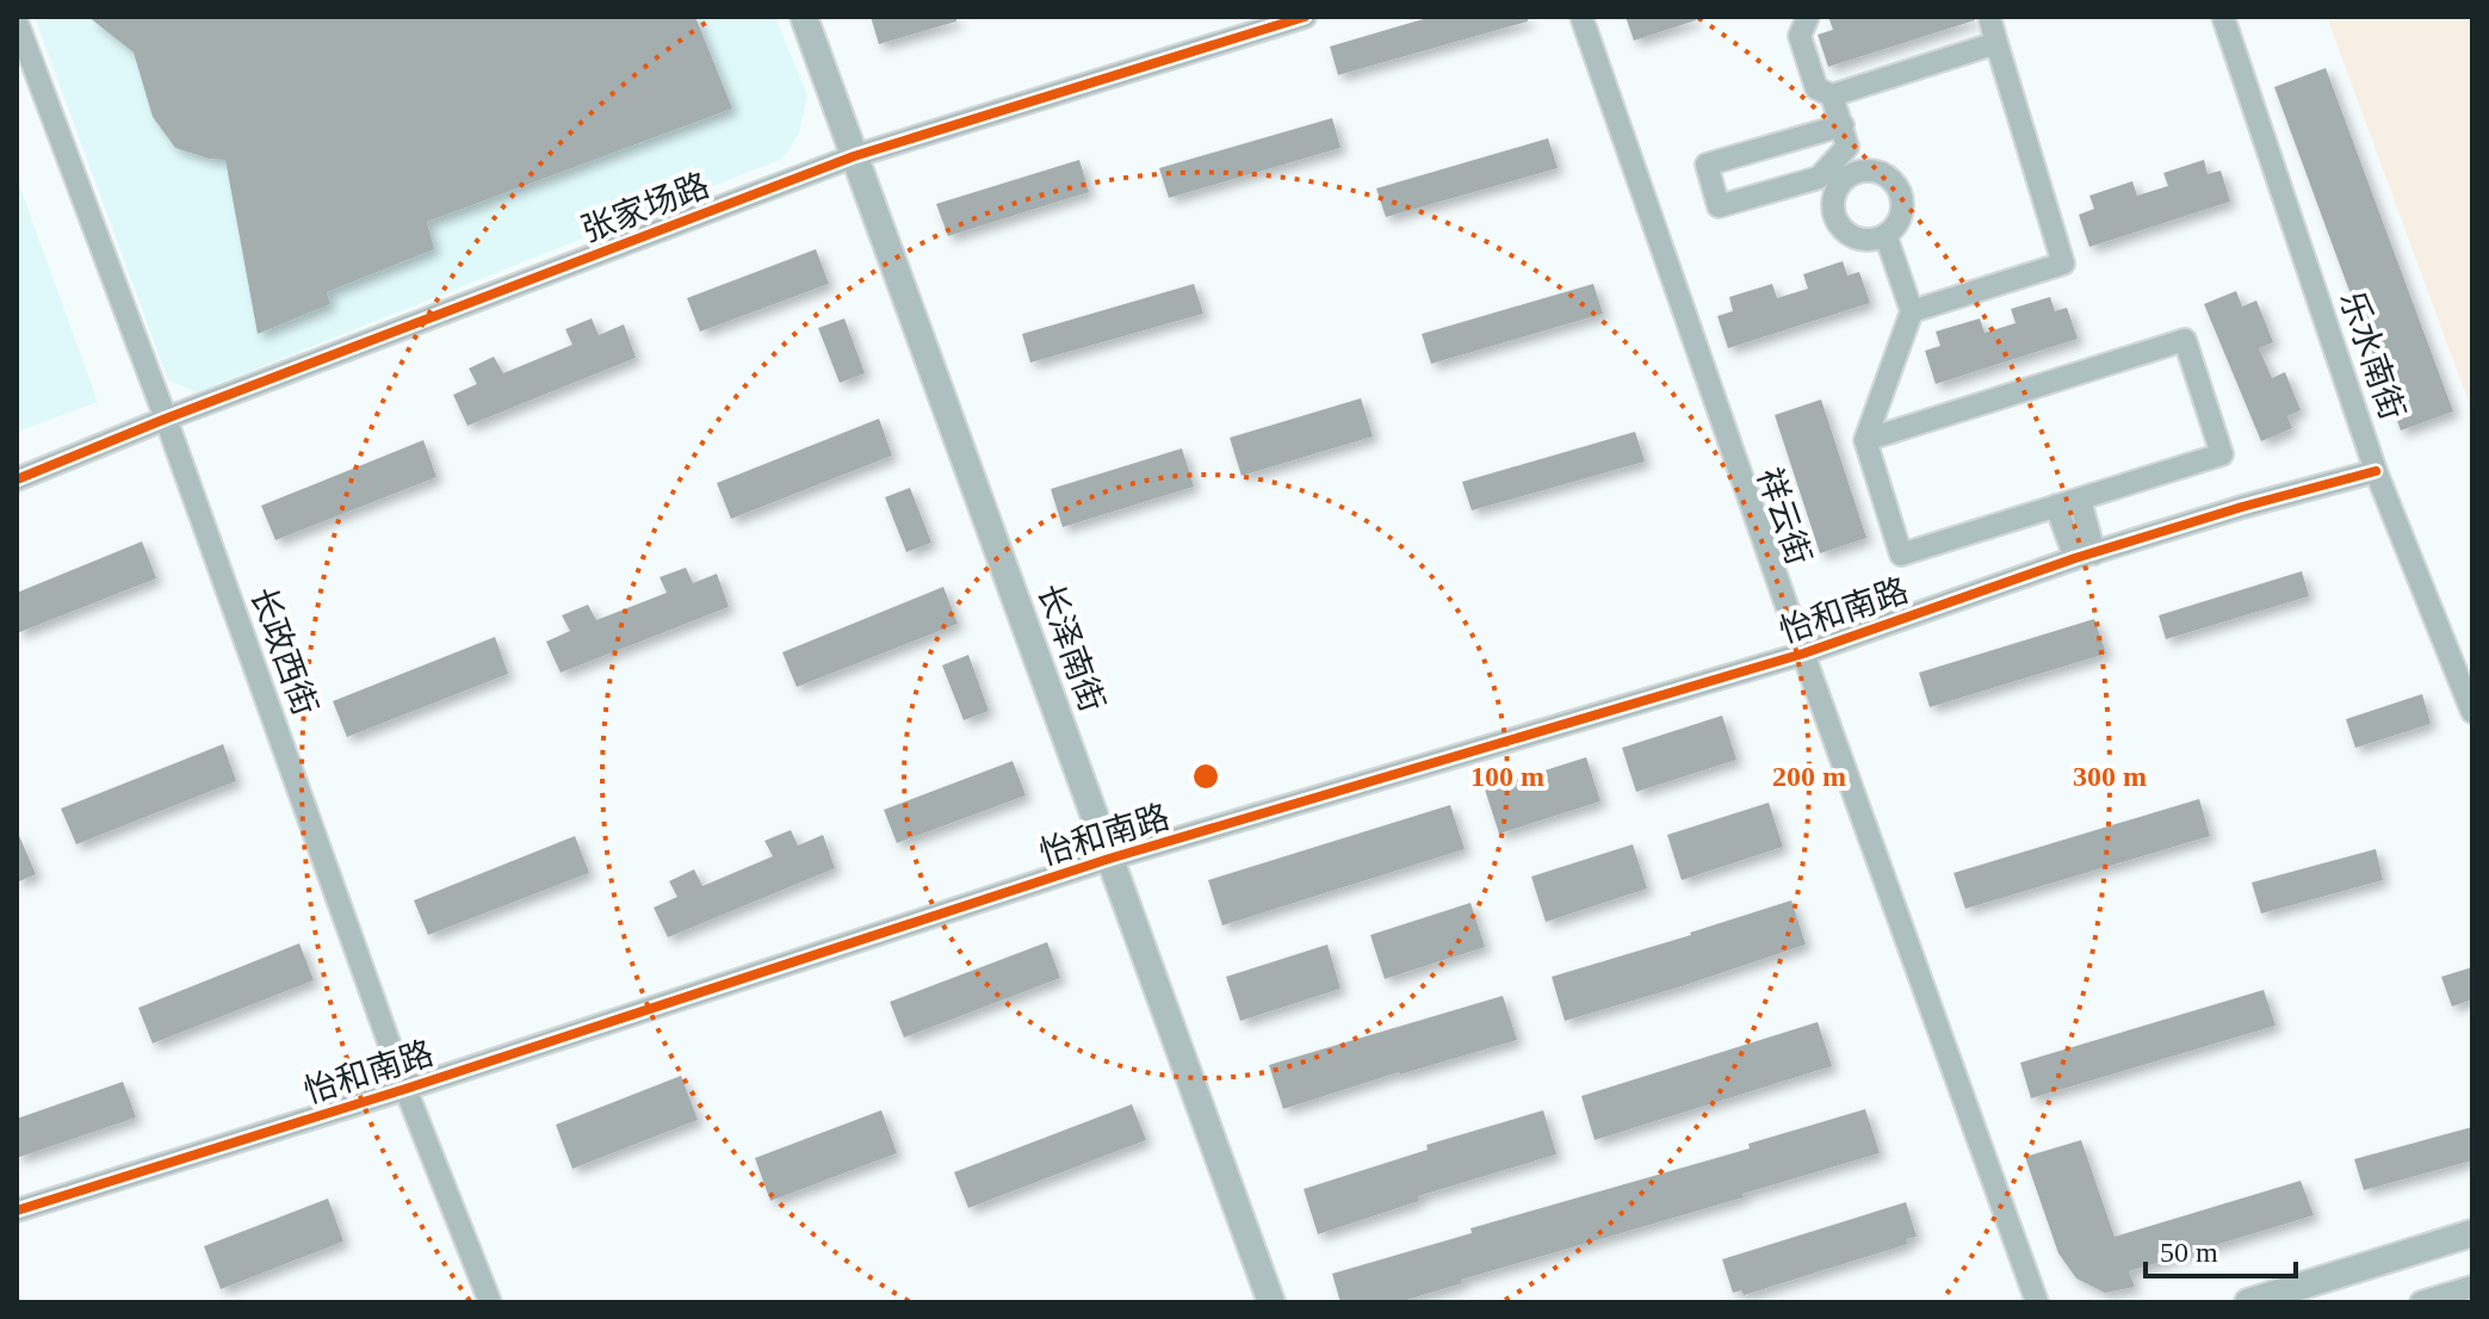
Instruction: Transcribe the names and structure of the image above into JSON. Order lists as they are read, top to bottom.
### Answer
{
  "streets": {
    "street": [
      "张家场路",
      "乐水南街",
      "祥云街",
      "怡和南路",
      "长泽南街",
      "长政西街"
    ]
  },
  "crossings": [
    ["张家场路", "长泽南街"],
    ["张家场路", "长政西街"],
    ["乐水南街", "怡和南路"],
    ["祥云街", "怡和南路"],
    ["怡和南路", "长泽南街"],
    ["怡和南路", "长政西街"]
  ],
  "scale_bar": "50 m",
  "rings": ["100 m", "200 m", "300 m"]
}
